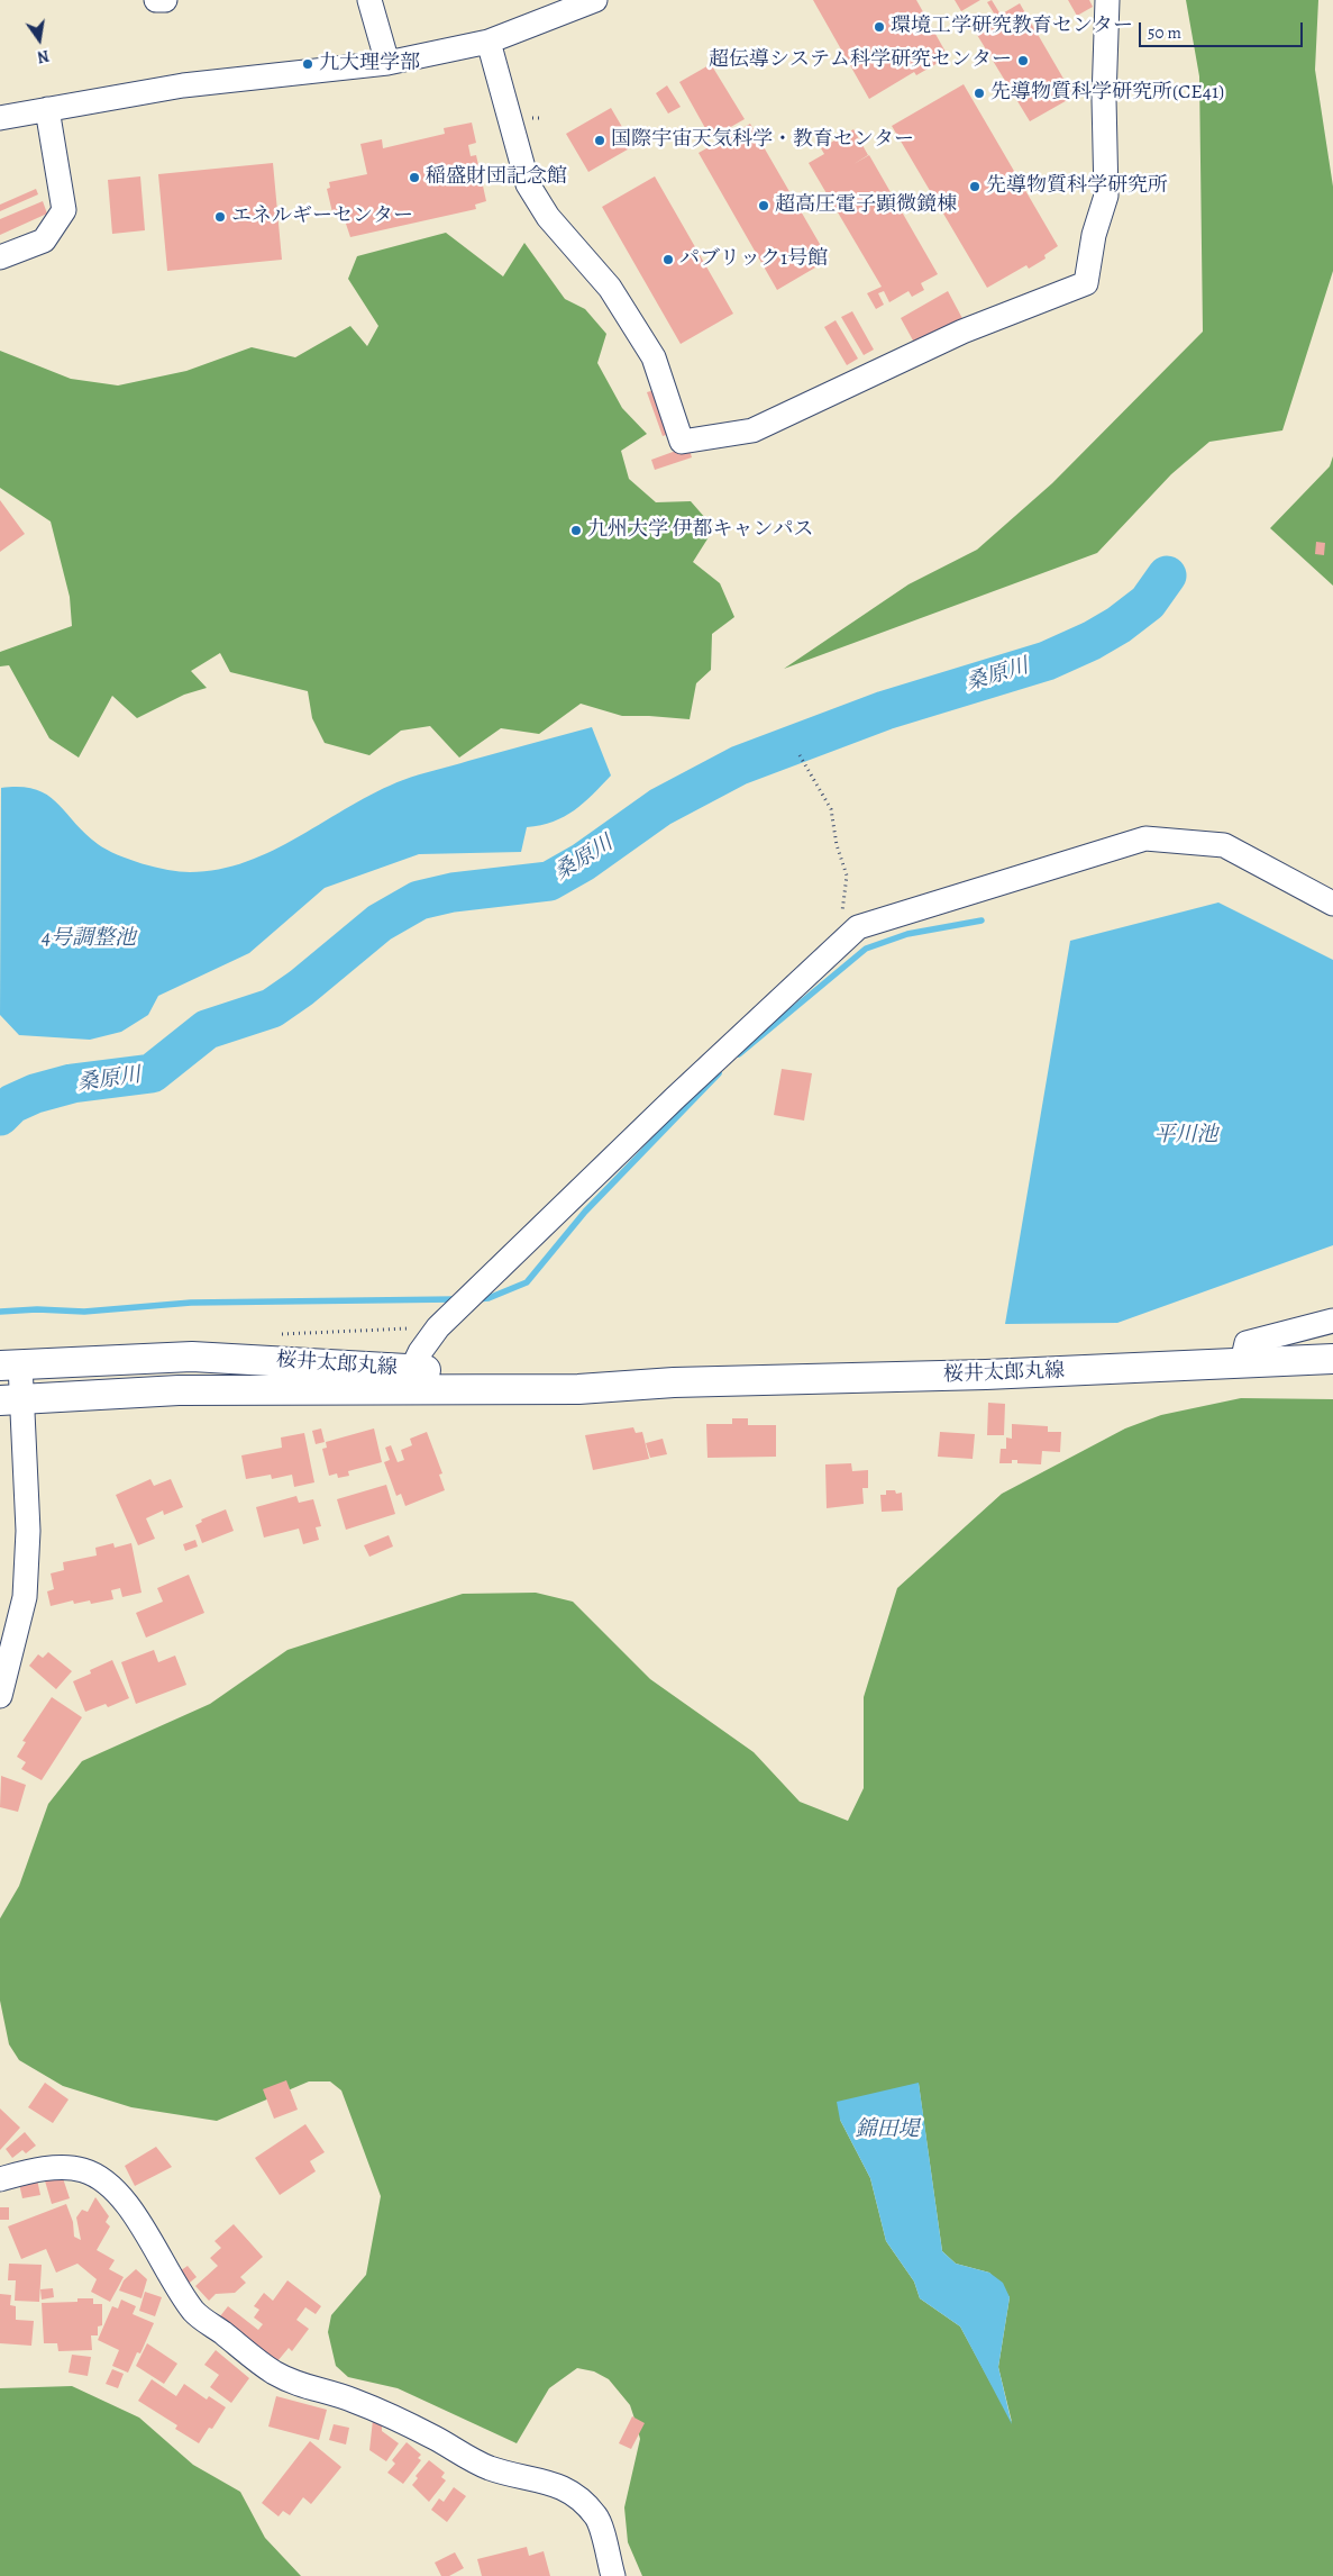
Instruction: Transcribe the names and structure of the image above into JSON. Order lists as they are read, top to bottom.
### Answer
{
  "streets": {
    "main road": ["桜井太郎丸線"]
  },
  "water": [
    "桑原川",
    "4号調整池",
    "平川池",
    "錦田堤"
  ],
  "places": [
    "環境工学研究教育センター",
    "超伝導システム科学研究センター",
    "九大理学部",
    "先導物質科学研究所(CE41)",
    "国際宇宙天気科学・教育センター",
    "稲盛財団記念館",
    "先導物質科学研究所",
    "超高圧電子顕微鏡棟",
    "エネルギーセンター",
    "パブリック1号館",
    "九州大学 伊都キャンパス"
  ],
  "scale_bar": "50 m",
  "north": "bottom"
}
